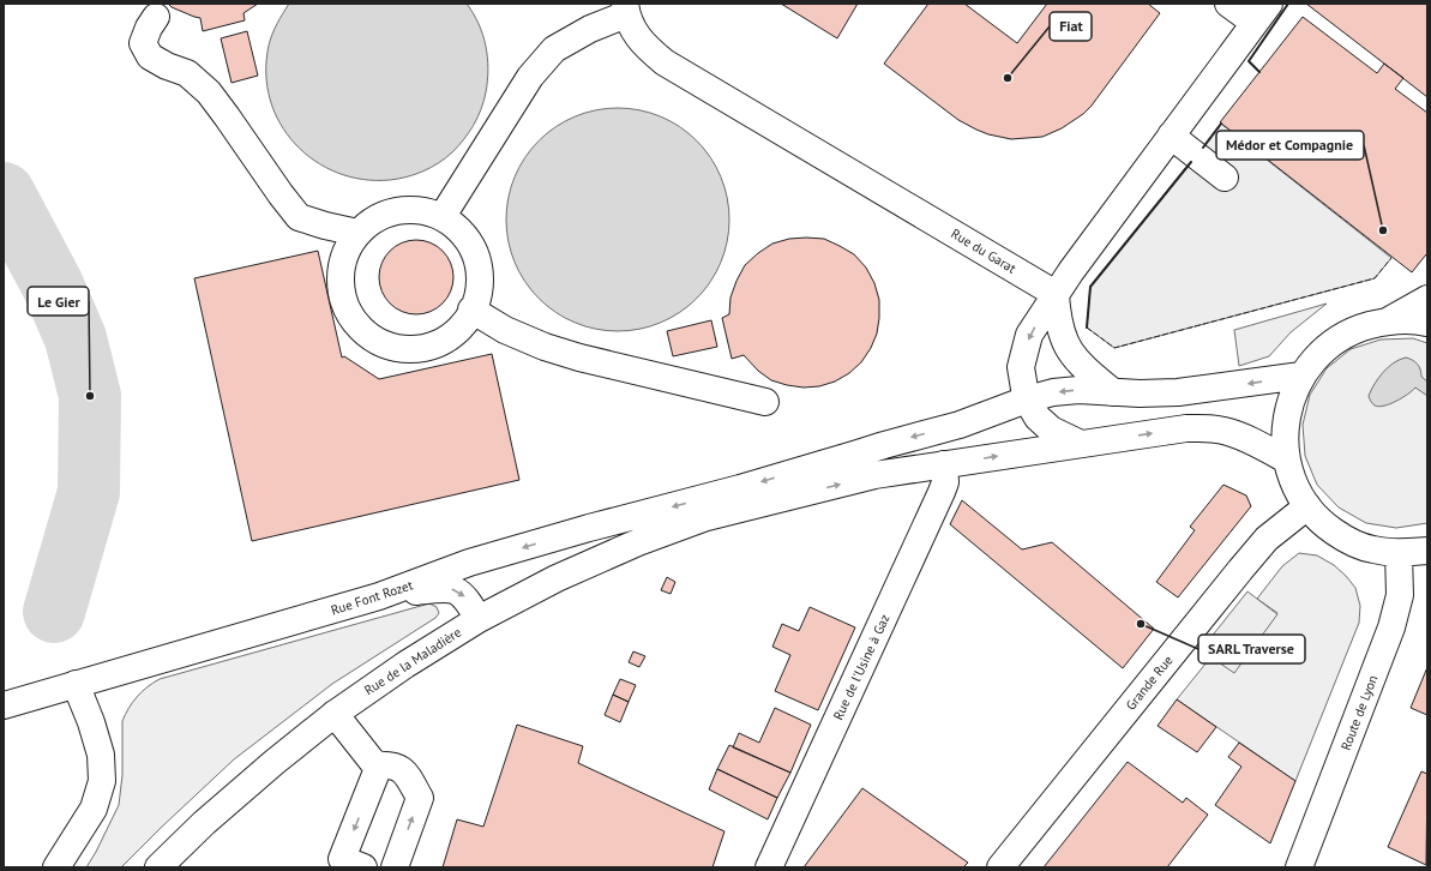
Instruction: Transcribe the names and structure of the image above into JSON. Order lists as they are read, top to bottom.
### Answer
{
  "streets": {
    "main road": [
      "Rue du Garat",
      "Rue Font Rozet",
      "Rue de la Maladière",
      "Rue de l'Usine à Gaz",
      "Grande Rue",
      "Route de Lyon"
    ]
  },
  "places": [
    "Fiat",
    "Médor et Compagnie",
    "Le Gier",
    "SARL Traverse"
  ]
}
